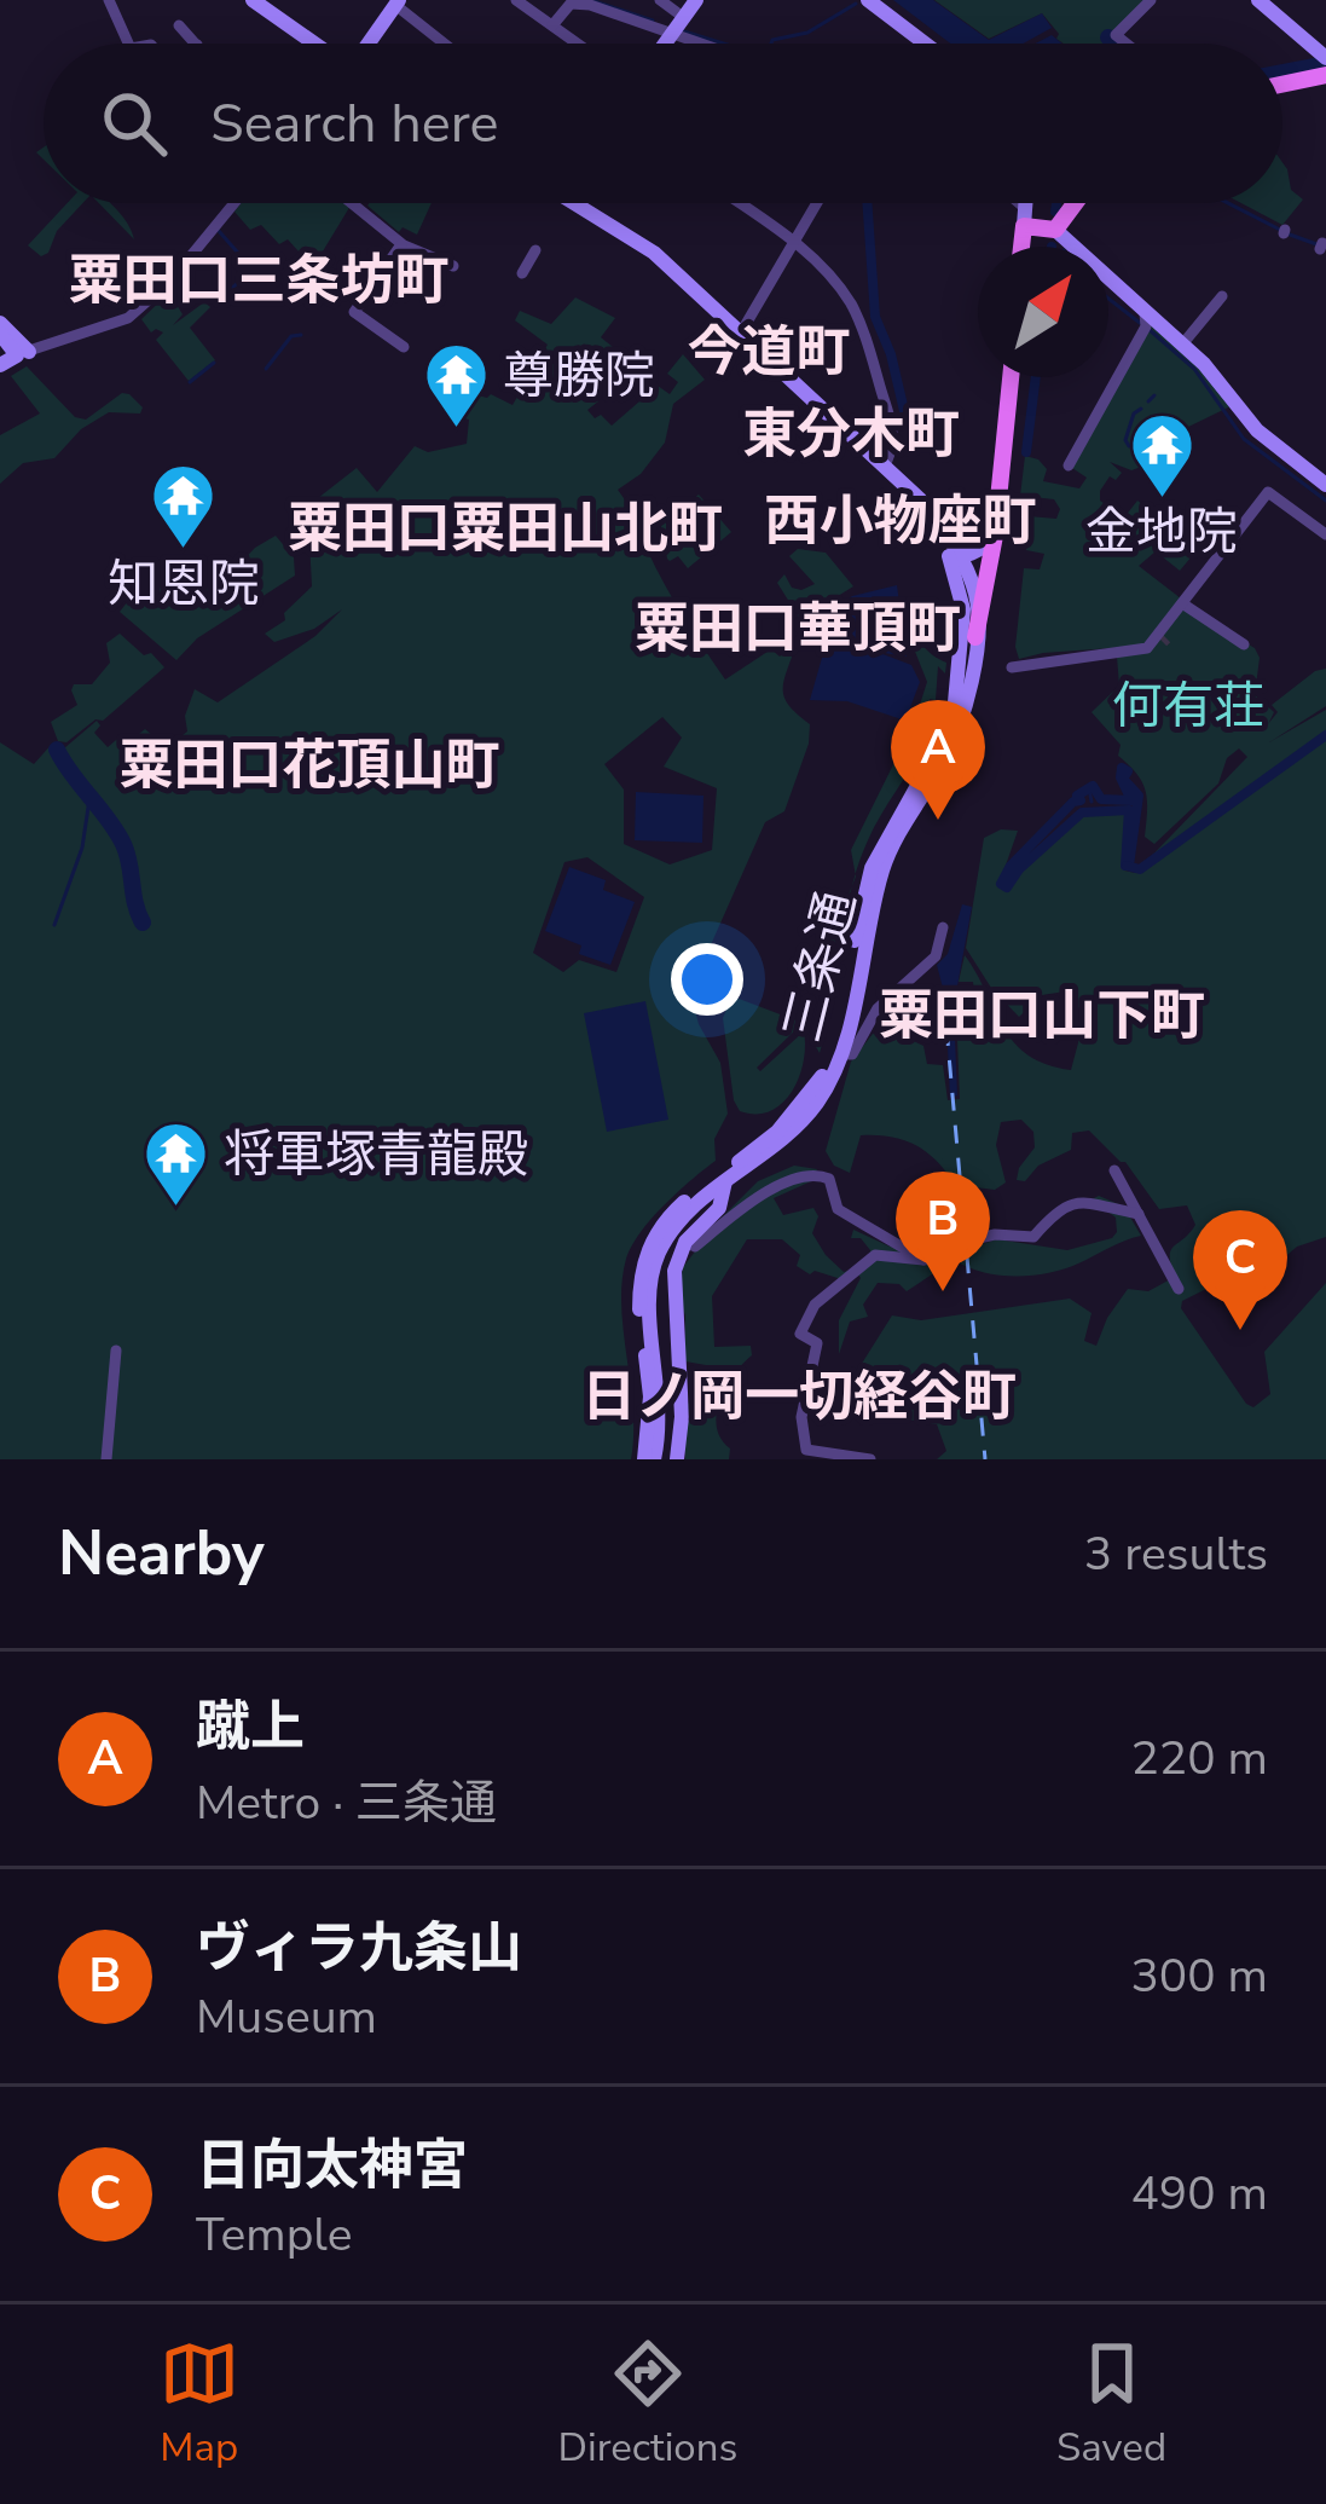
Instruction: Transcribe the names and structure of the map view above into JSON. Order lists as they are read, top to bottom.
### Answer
{
  "streets": {
    "main road": ["三条通"]
  },
  "districts": [
    "粟田口三条坊町",
    "今道町",
    "東分木町",
    "西小物座町",
    "粟田口粟田山北町",
    "粟田口華頂町",
    "粟田口花頂山町",
    "粟田口山下町",
    "日ノ岡一切経谷町"
  ],
  "parks": ["何有荘"],
  "places": {
    "temple": [
      "尊勝院",
      "金地院",
      "知恩院",
      "将軍塚青龍殿"
    ]
  },
  "north": "top right",
  "page": {
    "search": "Search here",
    "pins": ["A", "B", "C"],
    "heading": ["Nearby", "3 results"],
    "list": [
      {
        "mark": "A",
        "name": "蹴上",
        "note": "Metro · 三条通",
        "value": "220 m"
      },
      {
        "mark": "B",
        "name": "ヴィラ九条山",
        "note": "Museum",
        "value": "300 m"
      },
      {
        "mark": "C",
        "name": "日向太神宮",
        "note": "Temple",
        "value": "490 m"
      }
    ],
    "nav": ["Map", "Directions", "Saved"]
  }
}
